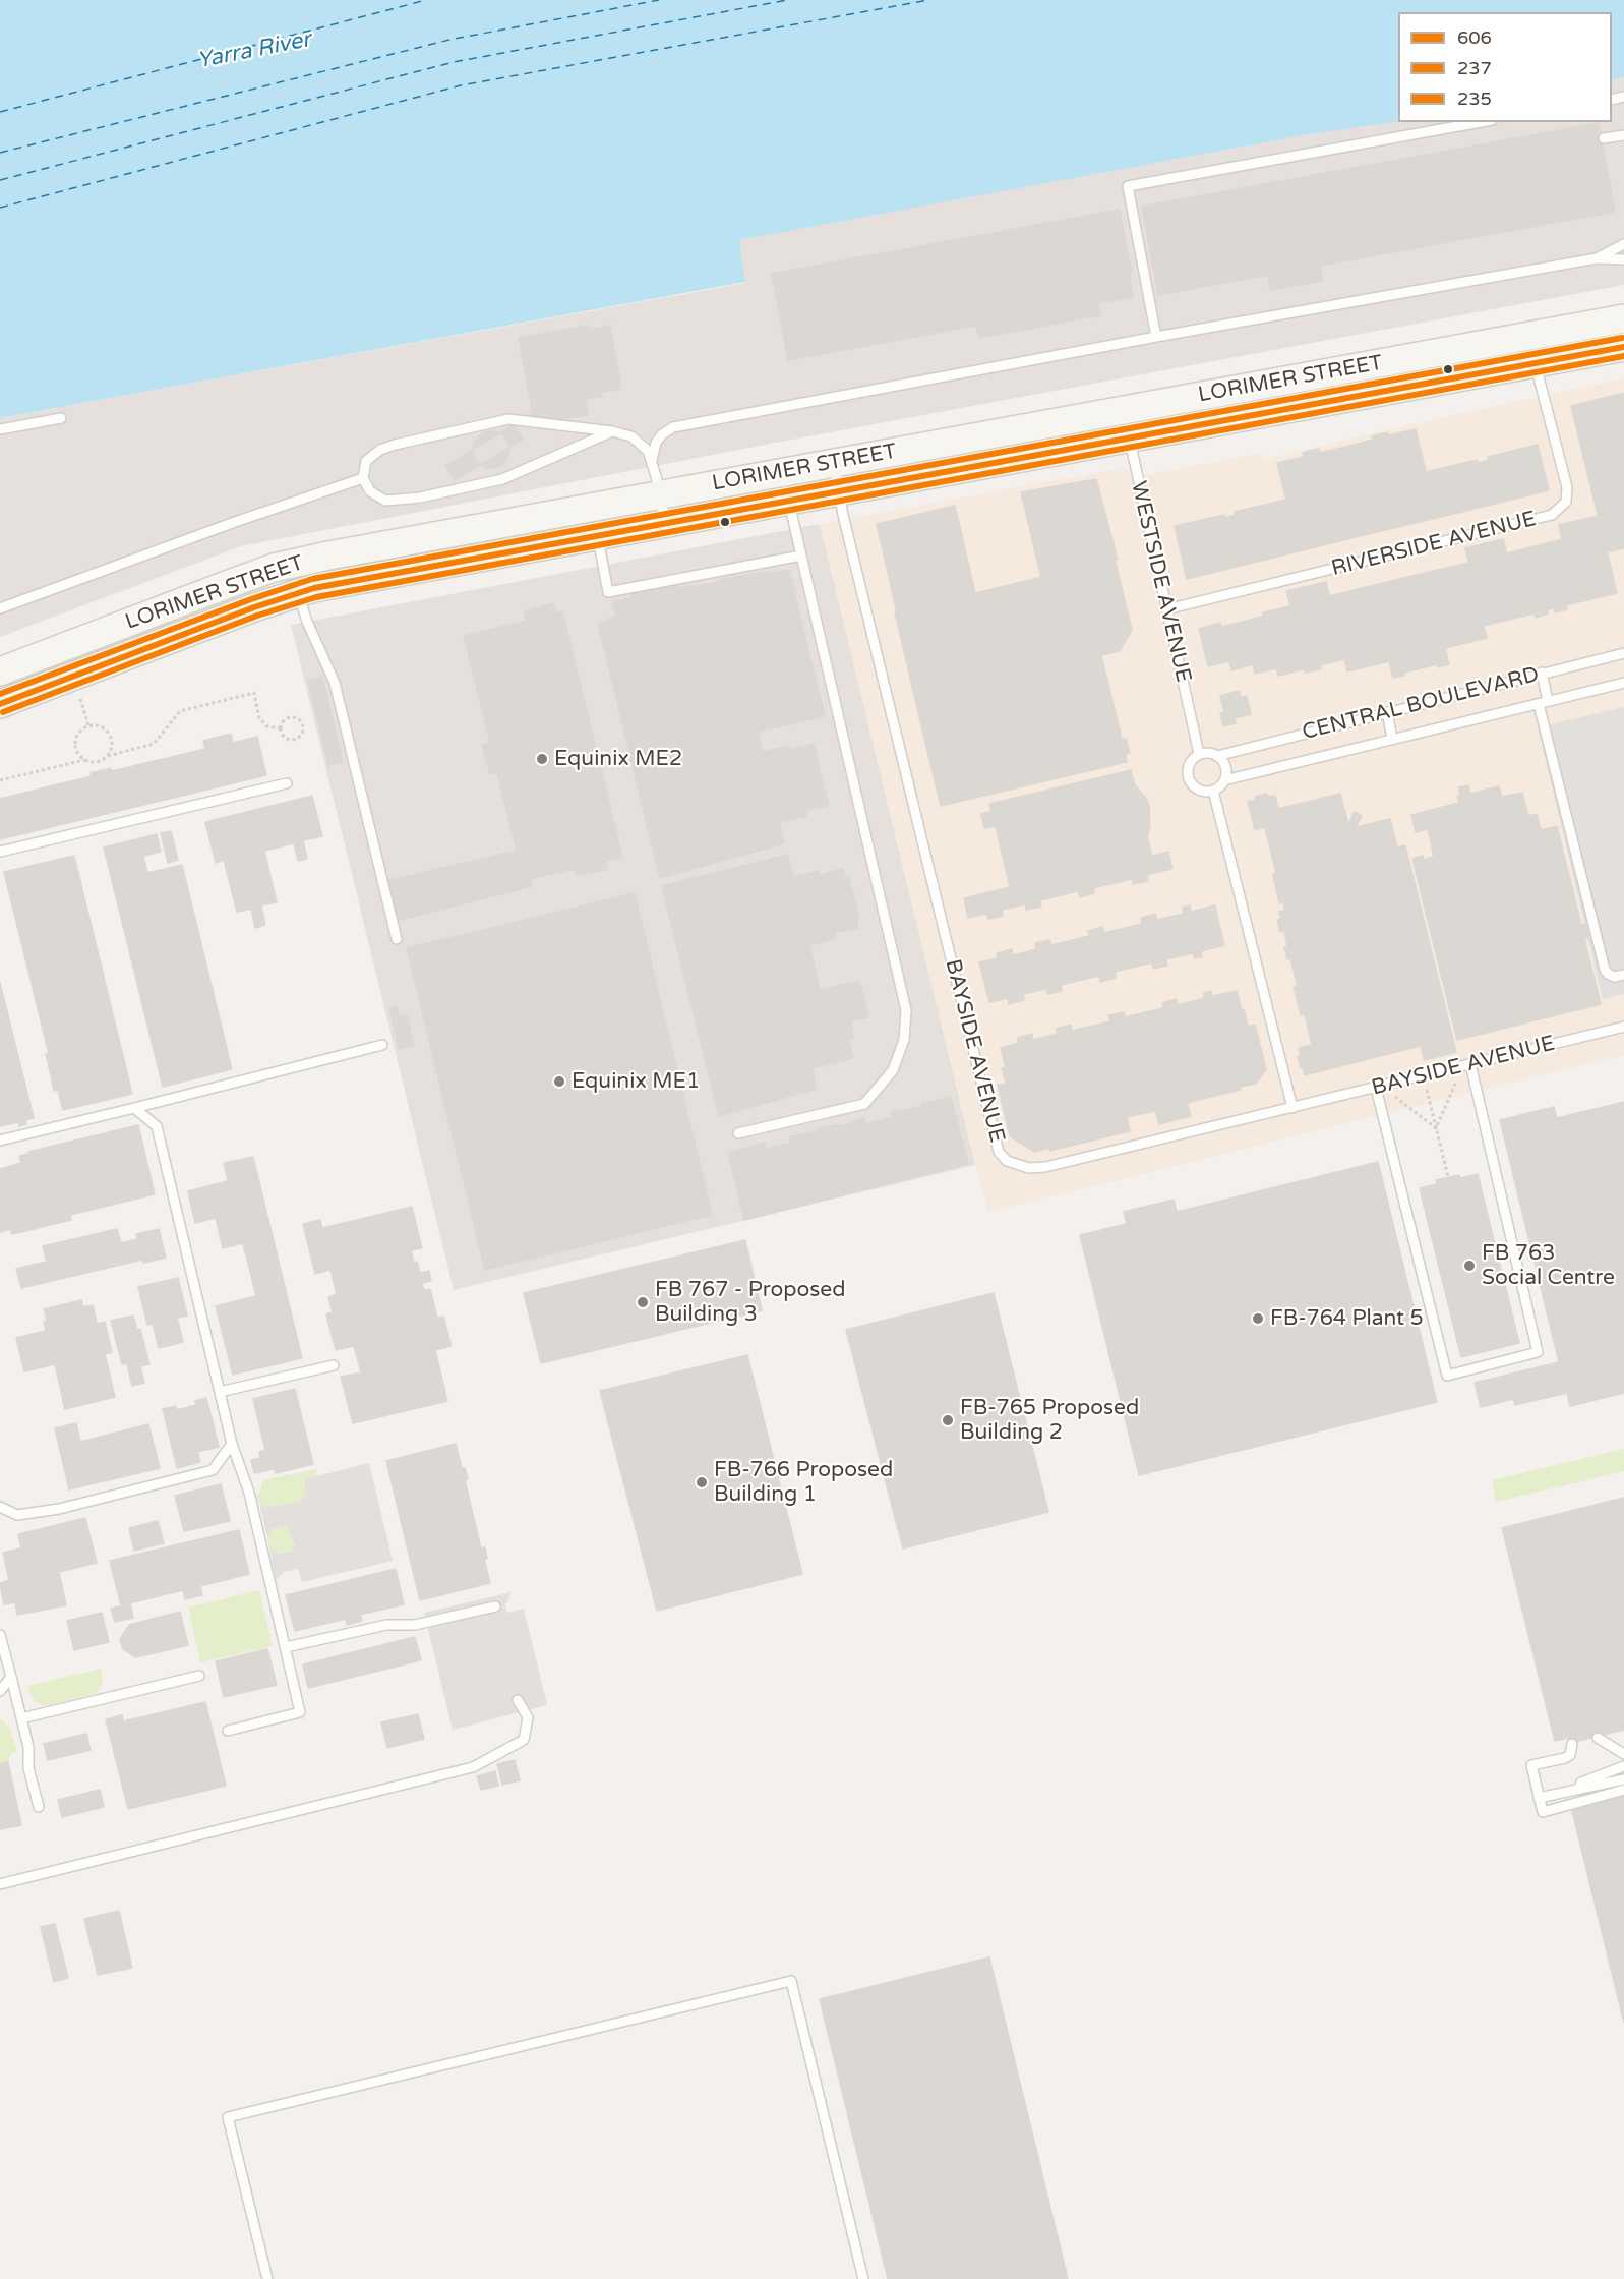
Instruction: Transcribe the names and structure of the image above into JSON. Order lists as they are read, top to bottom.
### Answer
{
  "streets": {
    "main road": ["LORIMER STREET"],
    "lane": [
      "RIVERSIDE AVENUE",
      "WESTSIDE AVENUE",
      "CENTRAL BOULEVARD",
      "BAYSIDE AVENUE"
    ]
  },
  "crossings": [
    ["LORIMER STREET", "RIVERSIDE AVENUE"],
    ["LORIMER STREET", "WESTSIDE AVENUE"],
    ["LORIMER STREET", "BAYSIDE AVENUE"],
    ["RIVERSIDE AVENUE", "WESTSIDE AVENUE"],
    ["WESTSIDE AVENUE", "CENTRAL BOULEVARD"]
  ],
  "water": ["Yarra River"],
  "places": [
    "Equinix ME2",
    "Equinix ME1",
    "FB 763 Social Centre",
    "FB 767 - Proposed Building 3",
    "FB-764 Plant 5",
    "FB-765 Proposed Building 2",
    "FB-766 Proposed Building 1"
  ],
  "lines": ["transit line 235", "transit line 606", "transit line 237"],
  "legend": ["606", "237", "235"]
}
